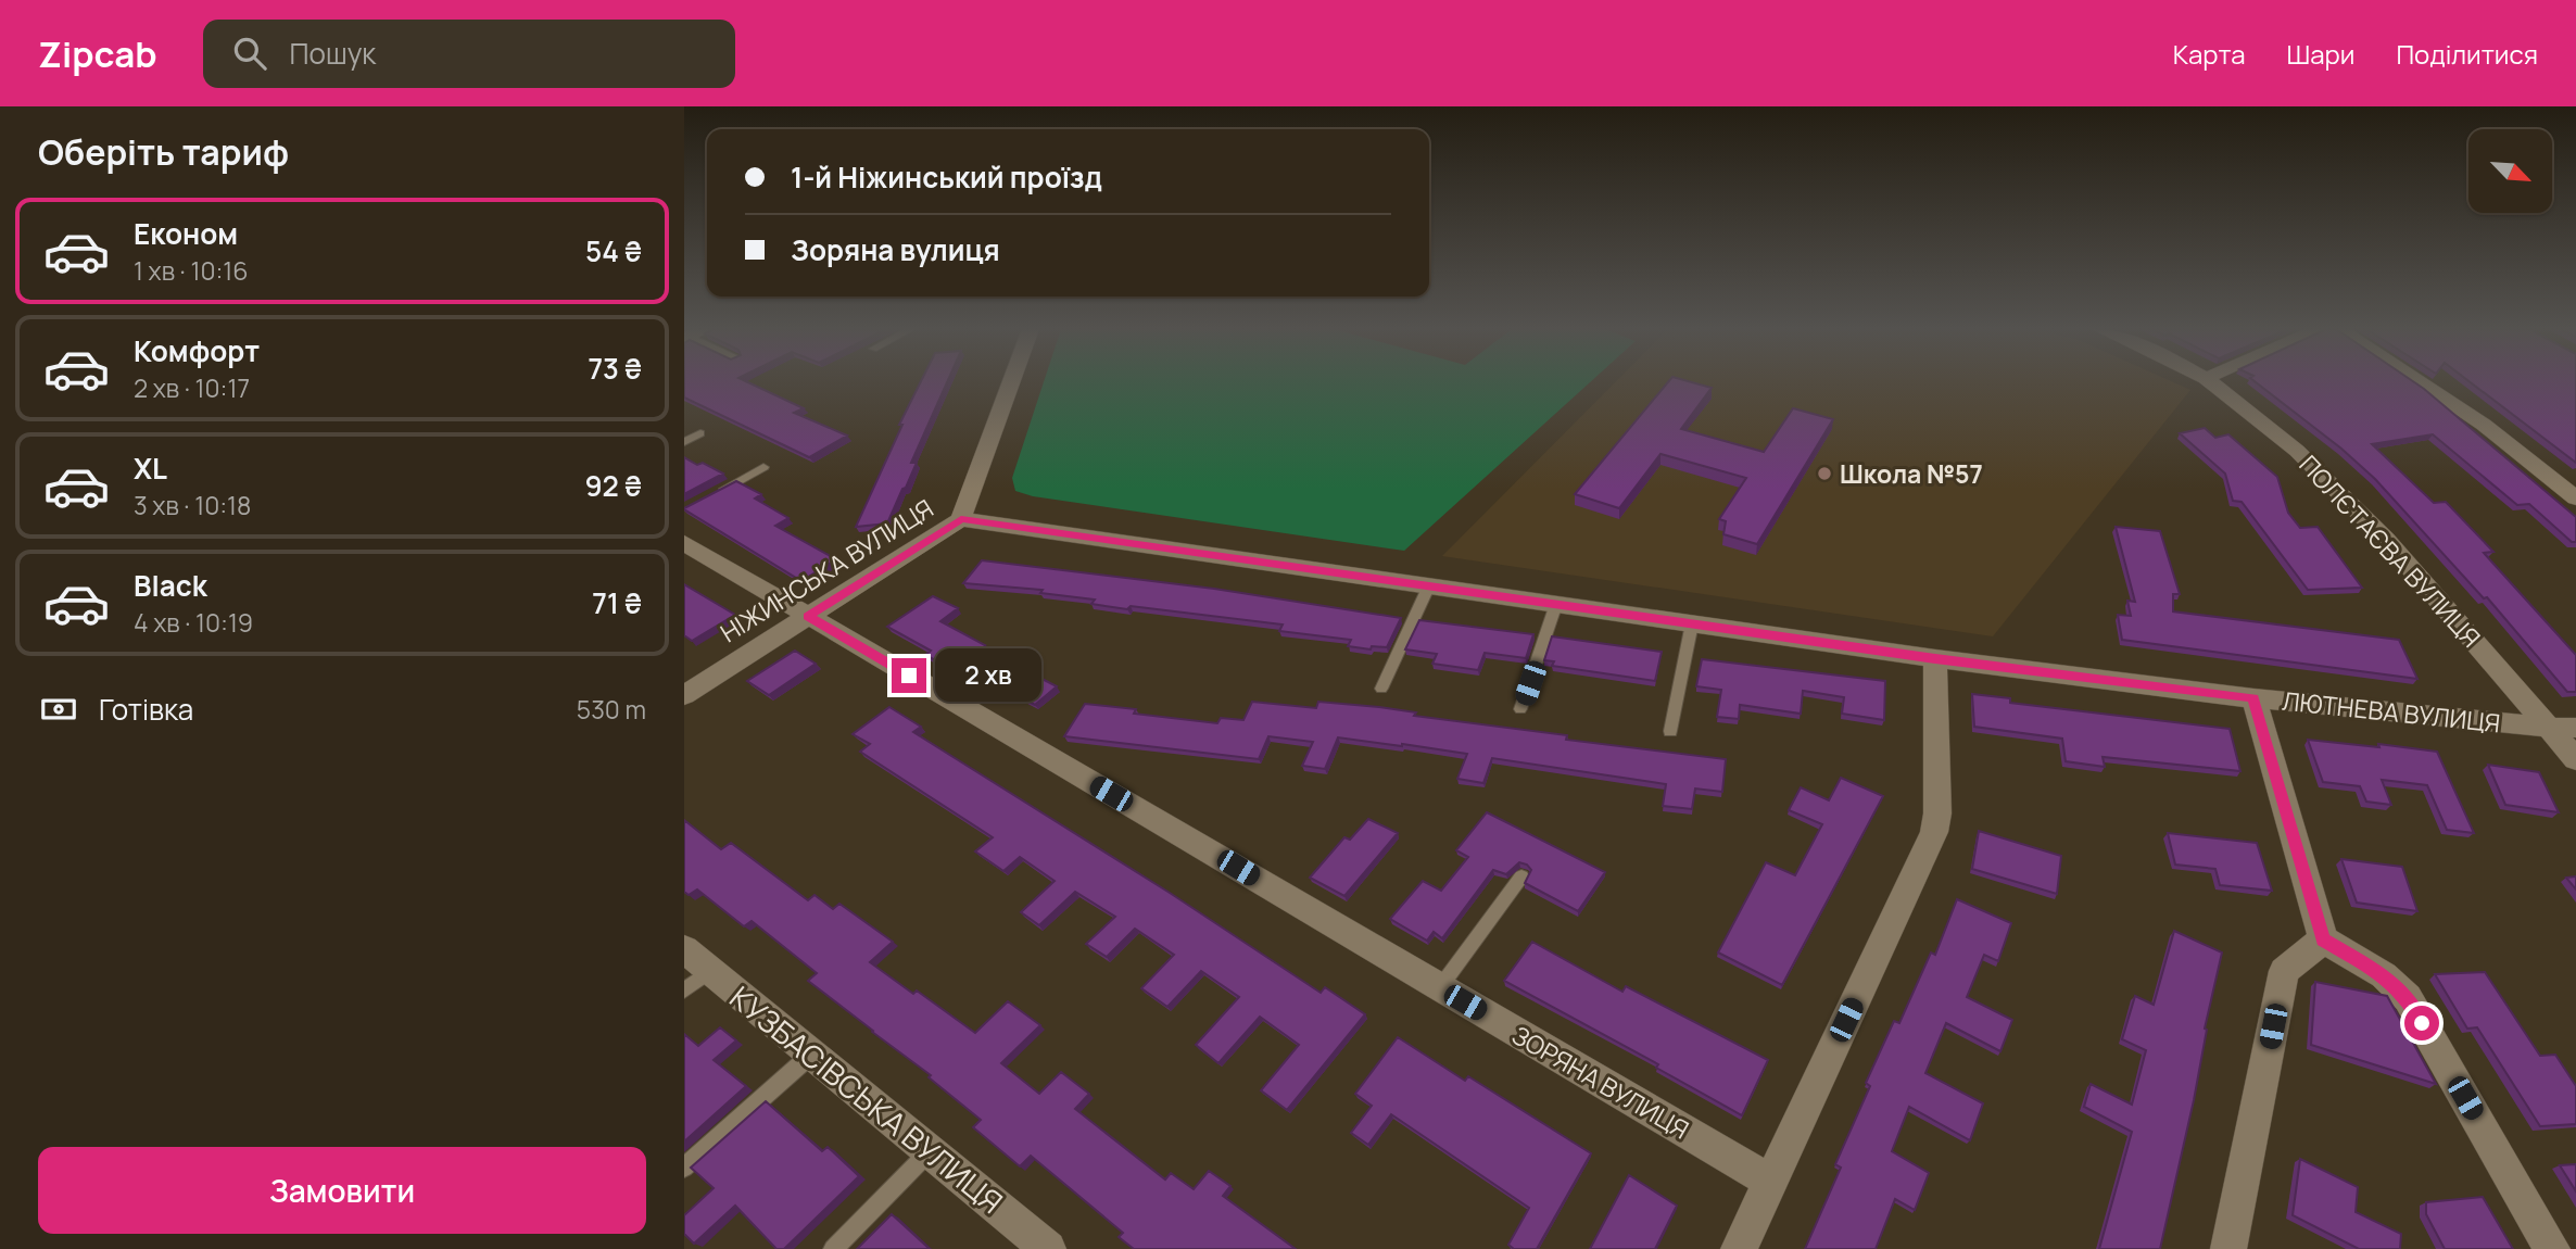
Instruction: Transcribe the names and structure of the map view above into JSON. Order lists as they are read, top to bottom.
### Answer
{
  "streets": {
    "street": [
      "ПОЛЄТАЄВА ВУЛИЦЯ",
      "НІЖИНСЬКА ВУЛИЦЯ",
      "ЛЮТНЕВА ВУЛИЦЯ",
      "ЗОРЯНА ВУЛИЦЯ",
      "КУЗБАСІВСЬКА ВУЛИЦЯ"
    ]
  },
  "crossings": [
    ["ПОЛЄТАЄВА ВУЛИЦЯ", "ЛЮТНЕВА ВУЛИЦЯ"],
    ["НІЖИНСЬКА ВУЛИЦЯ", "ЛЮТНЕВА ВУЛИЦЯ"],
    ["НІЖИНСЬКА ВУЛИЦЯ", "ЗОРЯНА ВУЛИЦЯ"]
  ],
  "places": ["Школа №57"],
  "north": "bottom right",
  "page": {
    "header": "Zipcab",
    "search": "Пошук",
    "nav": ["Карта", "Шари", "Поділитися"],
    "heading": "Оберіть тариф",
    "banner": ["1-й Ніжинський проїзд", "Зоряна вулиця"],
    "list": [
      {
        "name": "Економ",
        "note": "1 хв · 10:16",
        "value": "54 ₴"
      },
      {
        "name": "Комфорт",
        "note": "2 хв · 10:17",
        "value": "73 ₴"
      },
      {
        "name": "XL",
        "note": "3 хв · 10:18",
        "value": "92 ₴"
      },
      {
        "name": "Black",
        "note": "4 хв · 10:19",
        "value": "71 ₴"
      }
    ],
    "bubble": "2 хв",
    "pay": ["Готівка", "530 m"],
    "buttons": "Замовити"
  }
}
